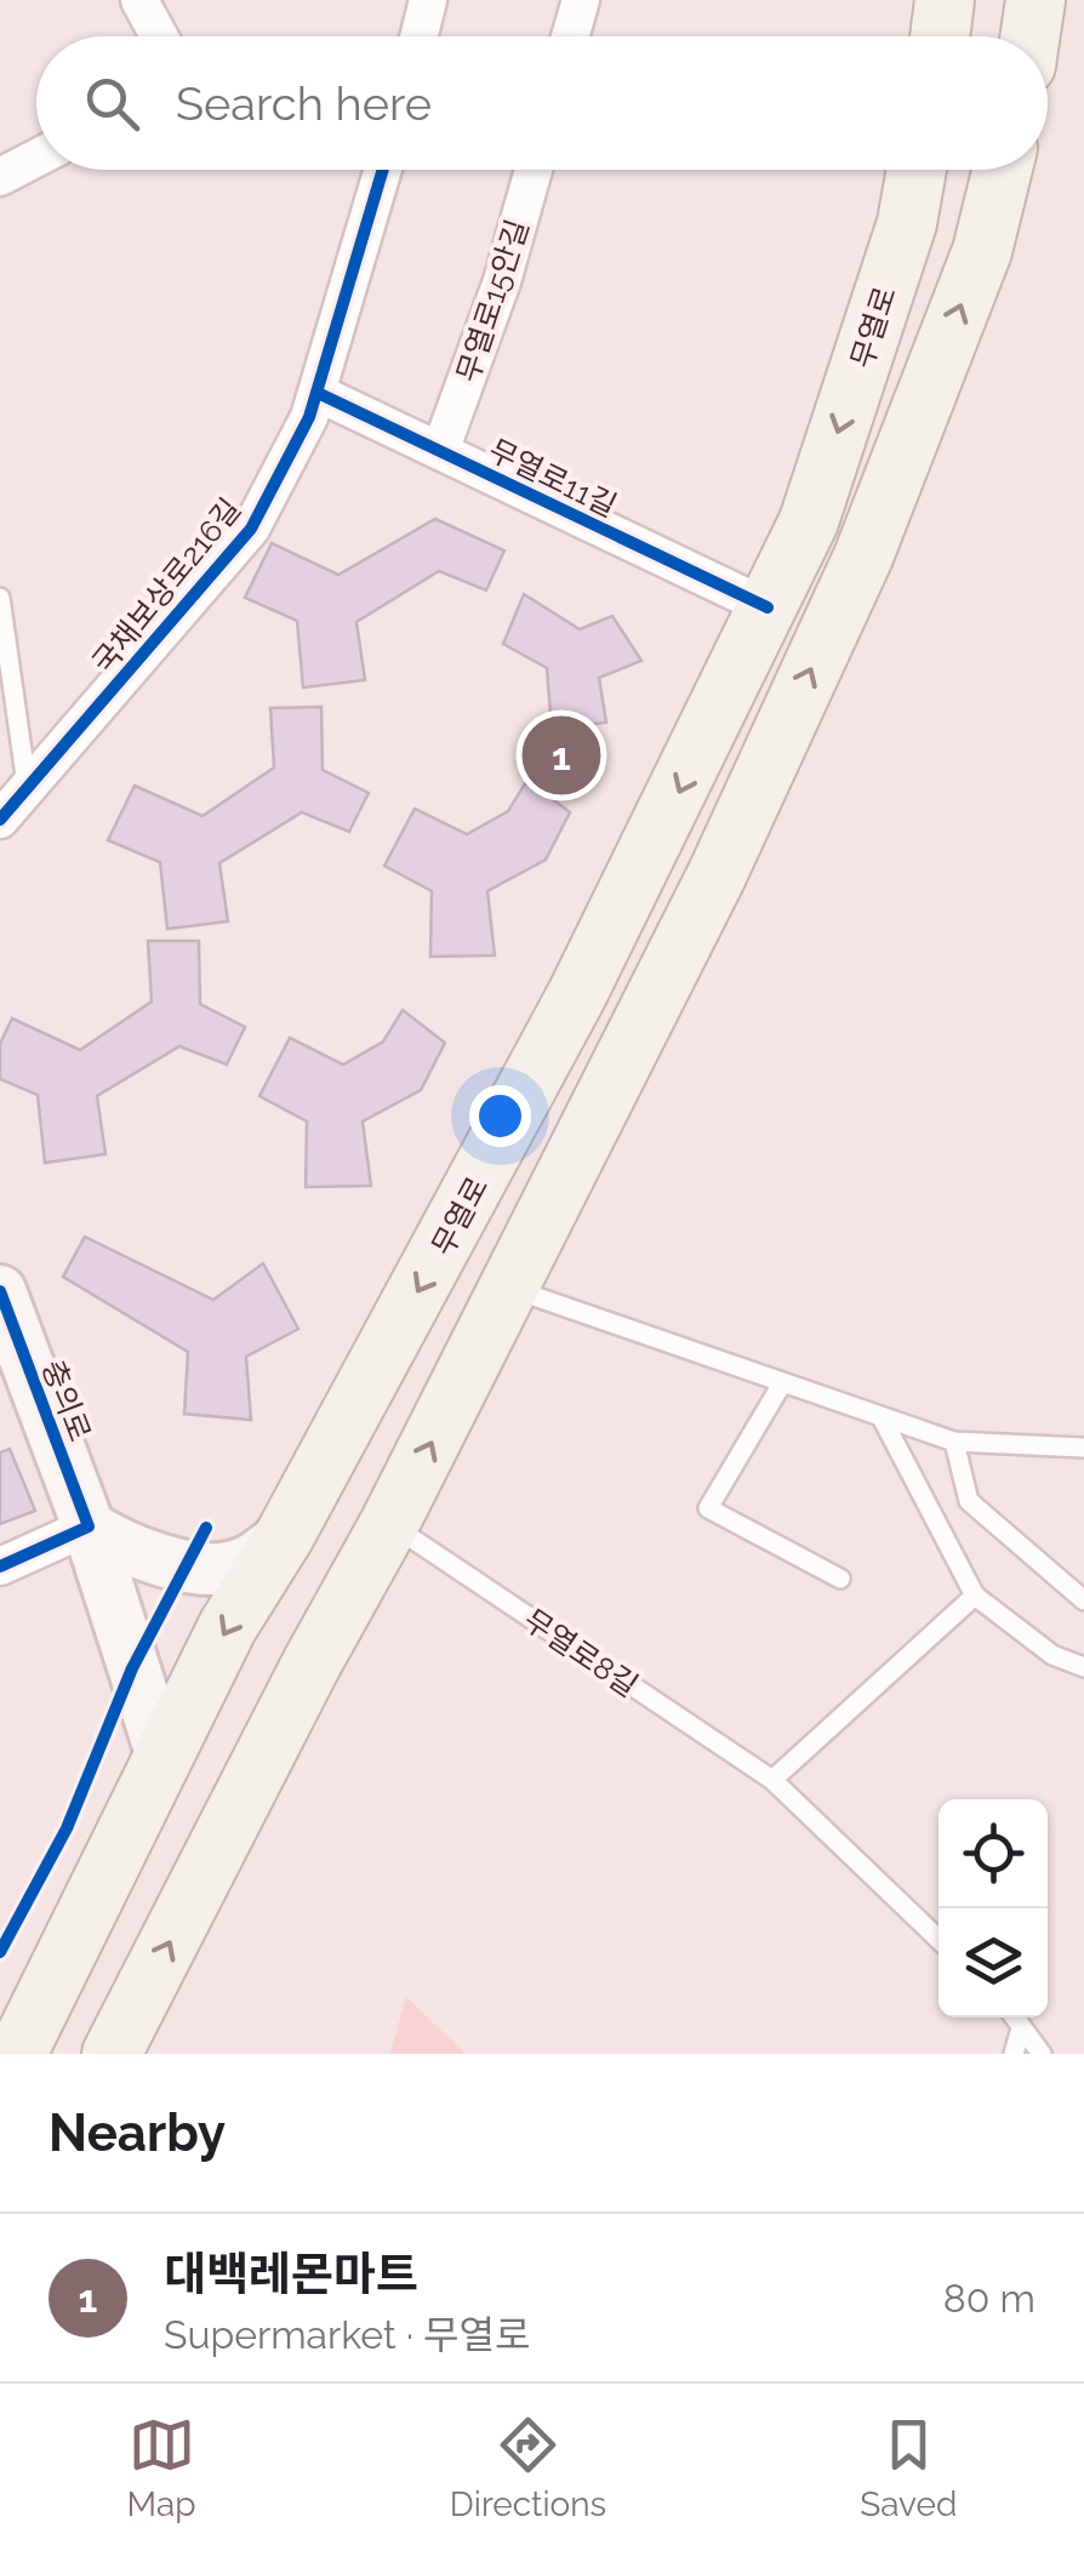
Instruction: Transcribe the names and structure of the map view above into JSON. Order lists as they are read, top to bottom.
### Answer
{
  "streets": {
    "main road": ["무열로", "충의로"],
    "street": ["무열로15안길", "무열로11길", "국채보상로216길"],
    "lane": ["무열로8길"]
  },
  "crossings": [
    ["무열로15안길", "무열로11길"],
    ["무열로", "무열로11길"],
    ["무열로", "충의로"],
    ["무열로11길", "국채보상로216길"]
  ],
  "page": {
    "search": "Search here",
    "pins": "1",
    "heading": "Nearby",
    "list": [
      {
        "mark": "1",
        "name": "대백레몬마트",
        "note": "Supermarket · 무열로",
        "value": "80 m"
      }
    ],
    "nav": ["Map", "Directions", "Saved"]
  }
}
